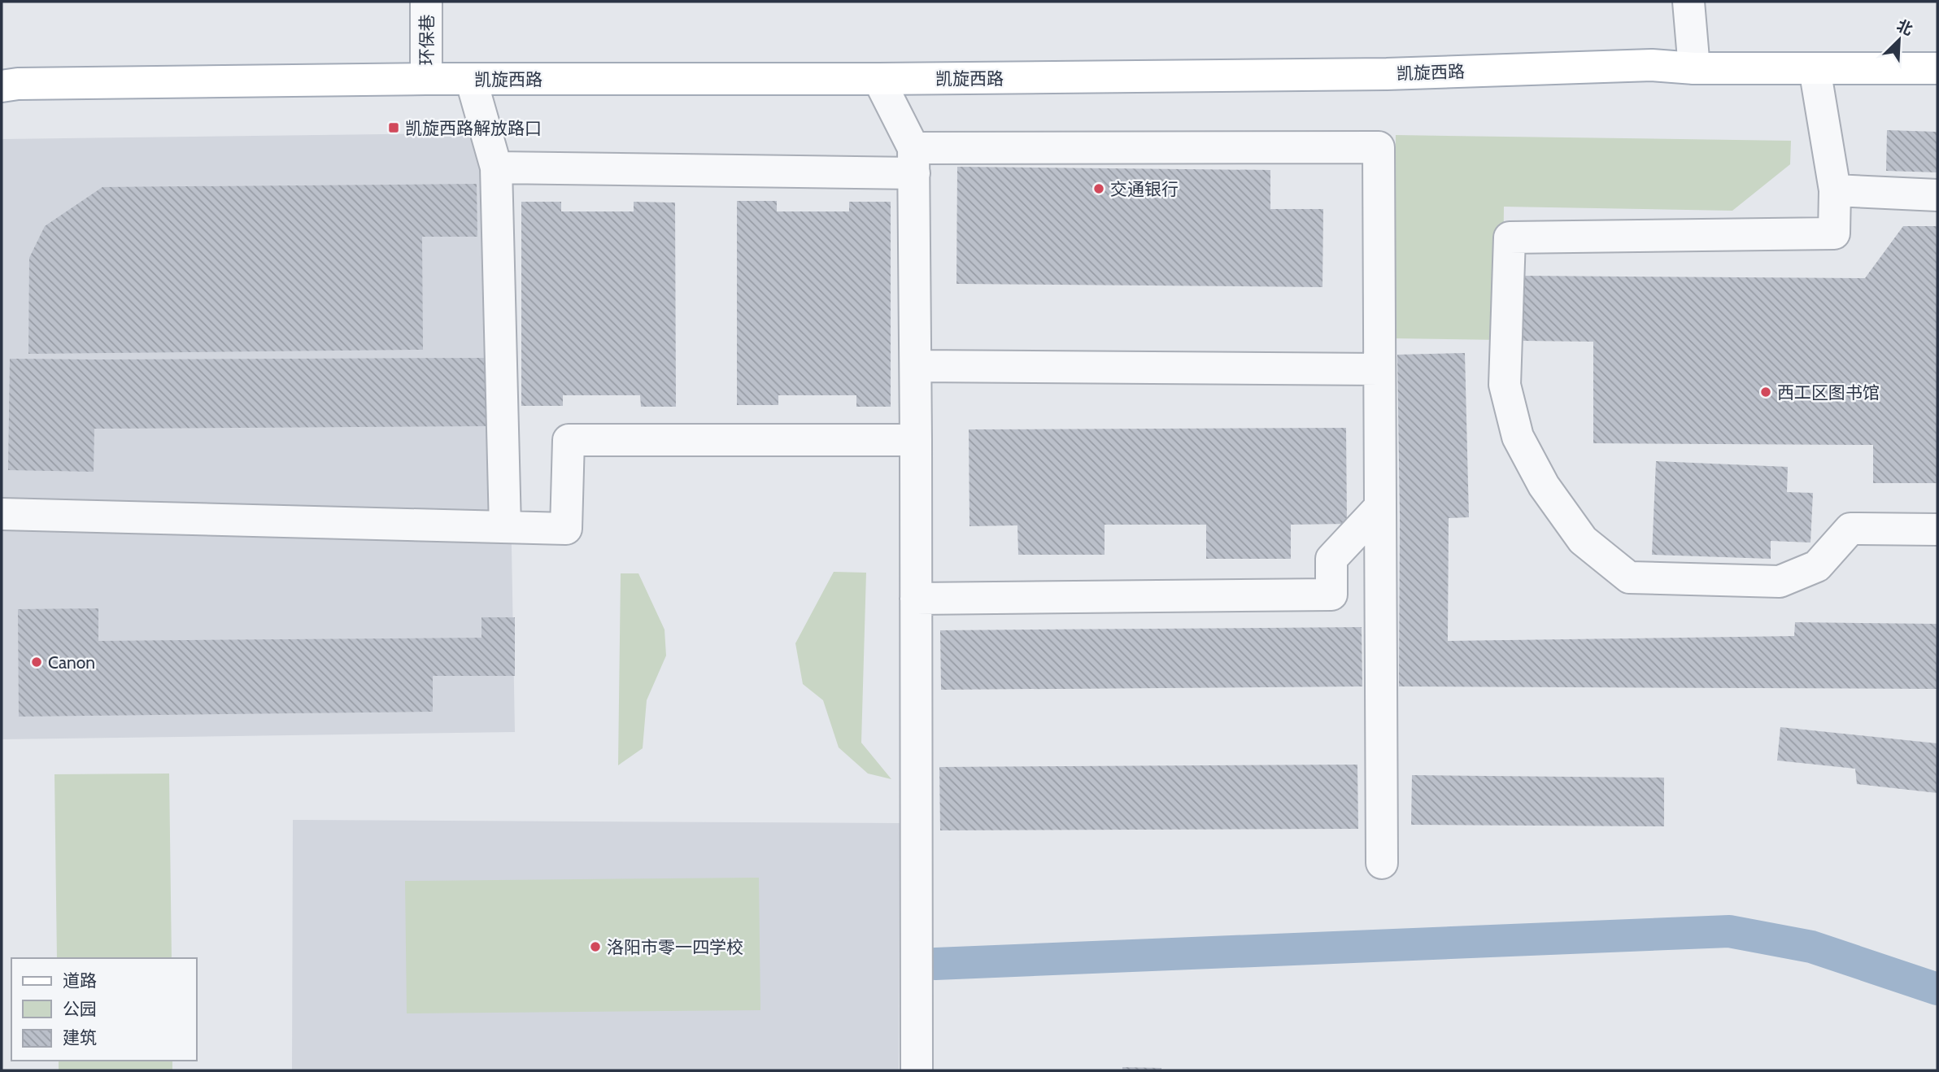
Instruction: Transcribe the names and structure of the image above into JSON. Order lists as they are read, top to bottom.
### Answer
{
  "streets": {
    "main road": ["凯旋西路"],
    "street": ["环保巷"]
  },
  "crossings": [
    ["环保巷", "凯旋西路"]
  ],
  "places": {
    "transit": ["凯旋西路解放路口"],
    "other": [
      "交通银行",
      "西工区图书馆",
      "Canon",
      "洛阳市零一四学校"
    ]
  },
  "legend": ["道路", "公园", "建筑"],
  "north": "top right"
}
